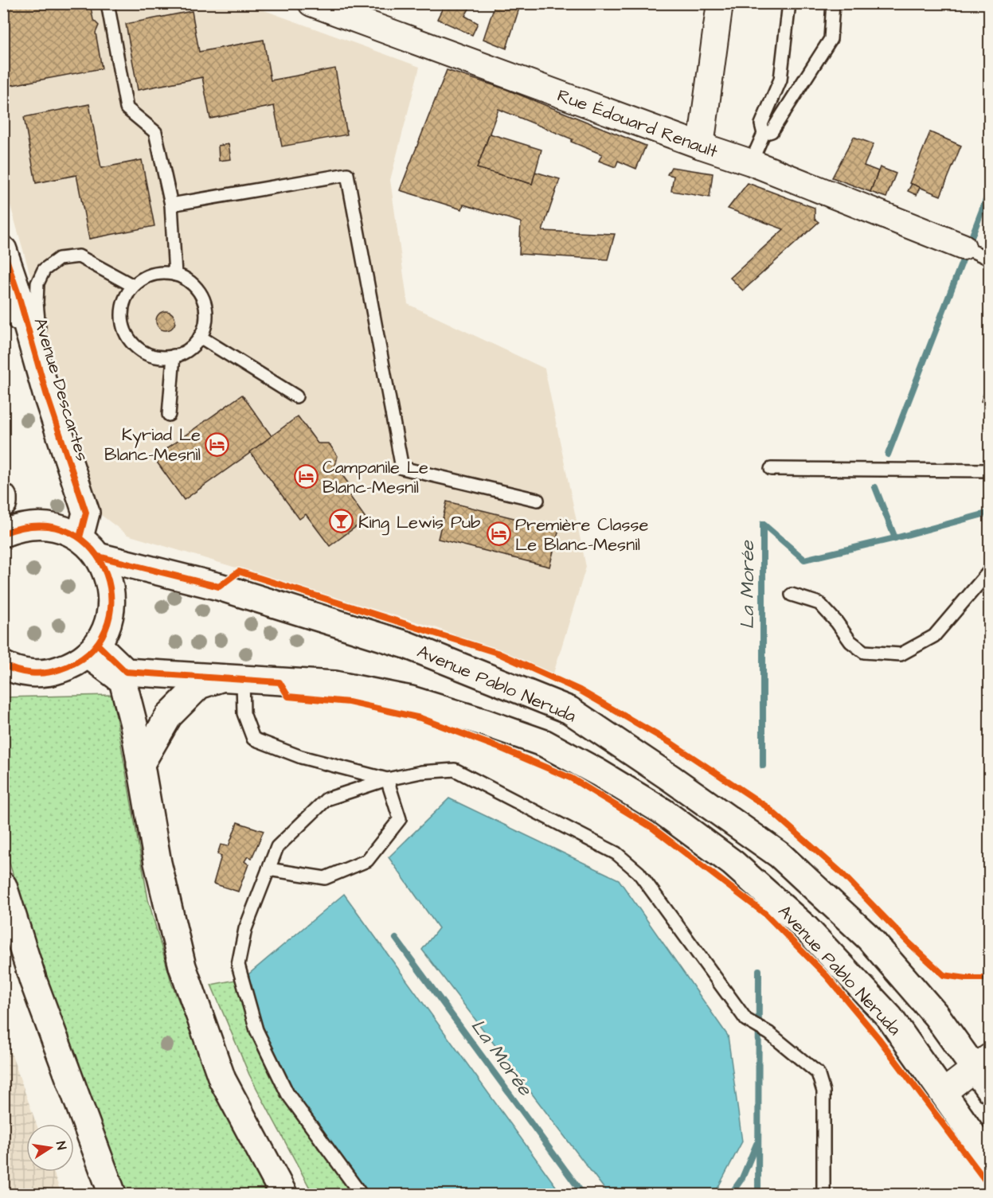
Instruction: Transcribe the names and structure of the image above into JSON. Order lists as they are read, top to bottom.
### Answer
{
  "streets": {
    "main road": ["Avenue Descartes", "Avenue Pablo Neruda"],
    "street": ["Rue Édouard Renault"]
  },
  "water": ["La Morée"],
  "places": {
    "hotel": ["Kyriad Le Blanc-Mesnil", "Campanile Le Blanc-Mesnil", "Première Classe Le Blanc-Mesnil"],
    "bar": ["King Lewis Pub"]
  },
  "north": "right"
}
